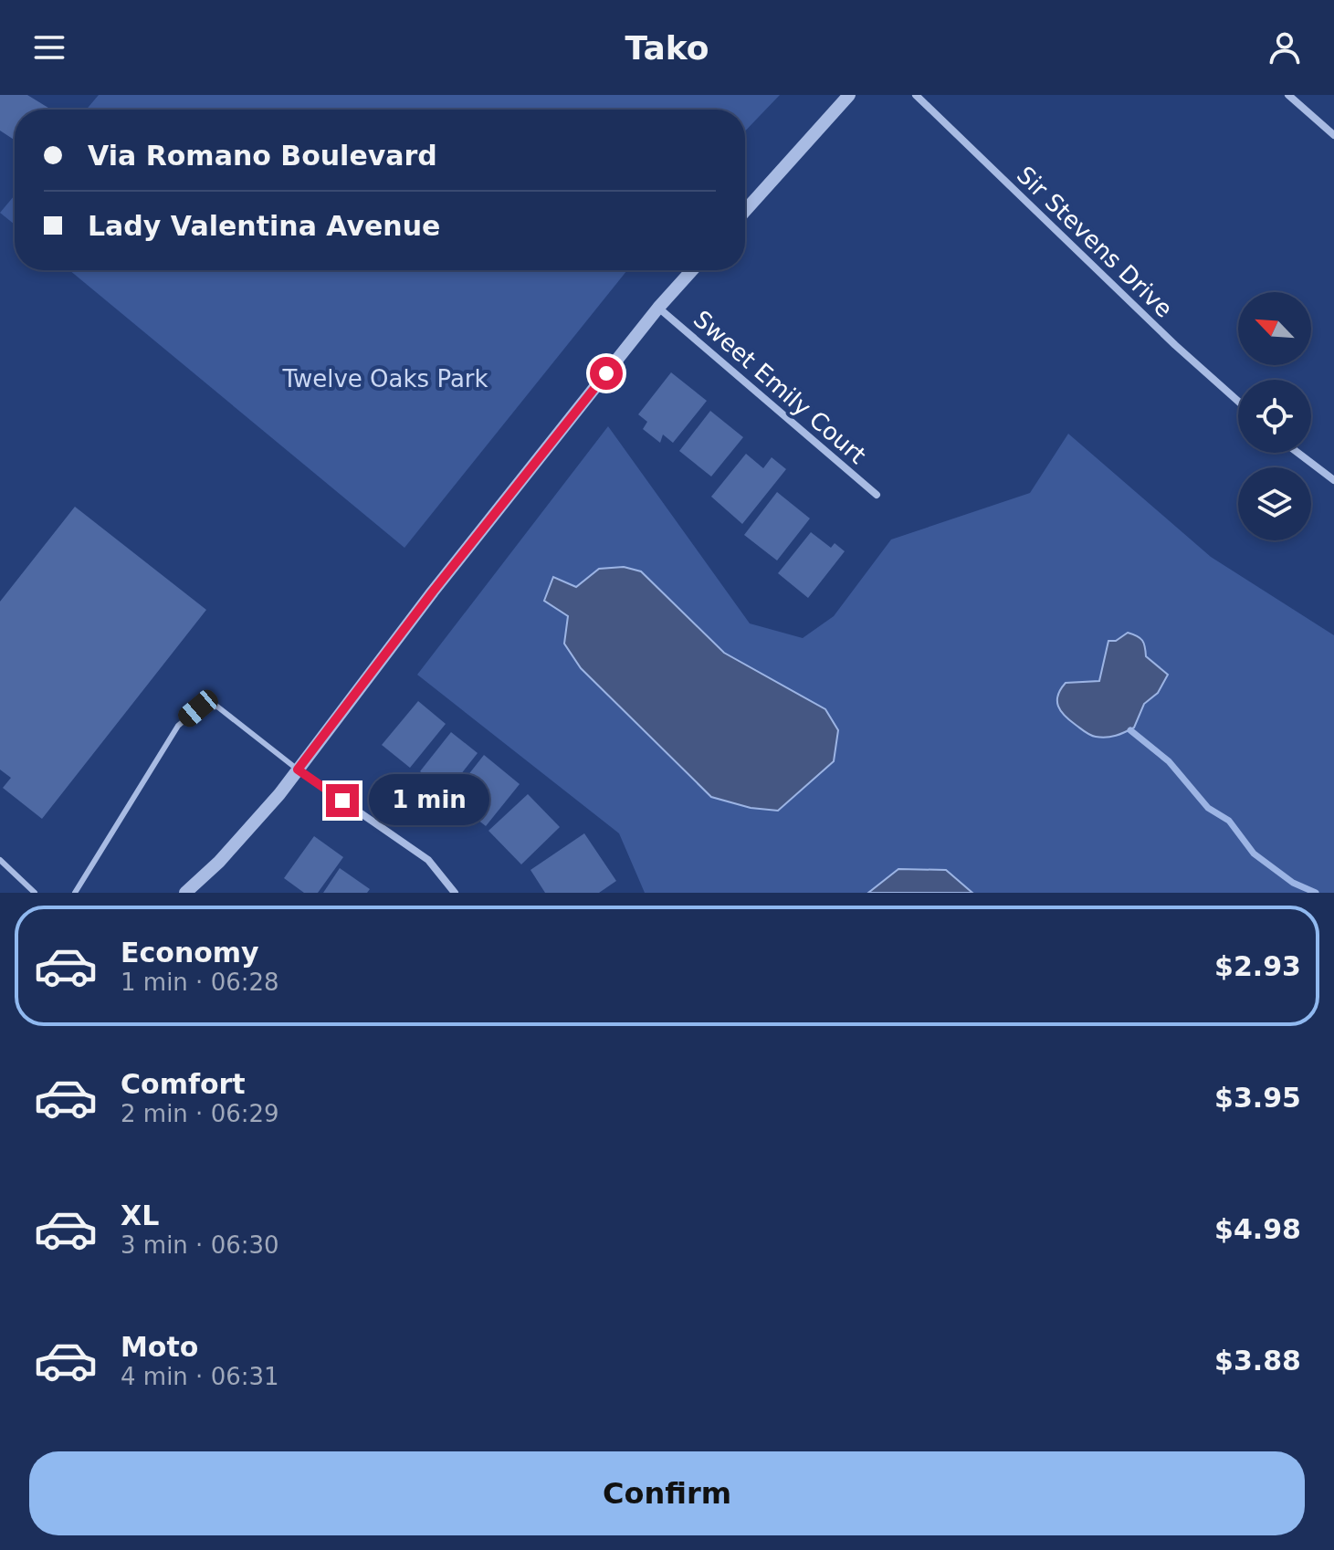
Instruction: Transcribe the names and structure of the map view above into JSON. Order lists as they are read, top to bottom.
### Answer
{
  "streets": {
    "street": ["Sir Stevens Drive", "Sweet Emily Court"]
  },
  "parks": ["Twelve Oaks Park"],
  "north": "top left",
  "page": {
    "header": "Tako",
    "banner": ["Via Romano Boulevard", "Lady Valentina Avenue"],
    "bubble": "1 min",
    "list": [
      {
        "name": "Economy",
        "note": "1 min · 06:28",
        "value": "$2.93"
      },
      {
        "name": "Comfort",
        "note": "2 min · 06:29",
        "value": "$3.95"
      },
      {
        "name": "XL",
        "note": "3 min · 06:30",
        "value": "$4.98"
      },
      {
        "name": "Moto",
        "note": "4 min · 06:31",
        "value": "$3.88"
      }
    ],
    "buttons": "Confirm"
  }
}
